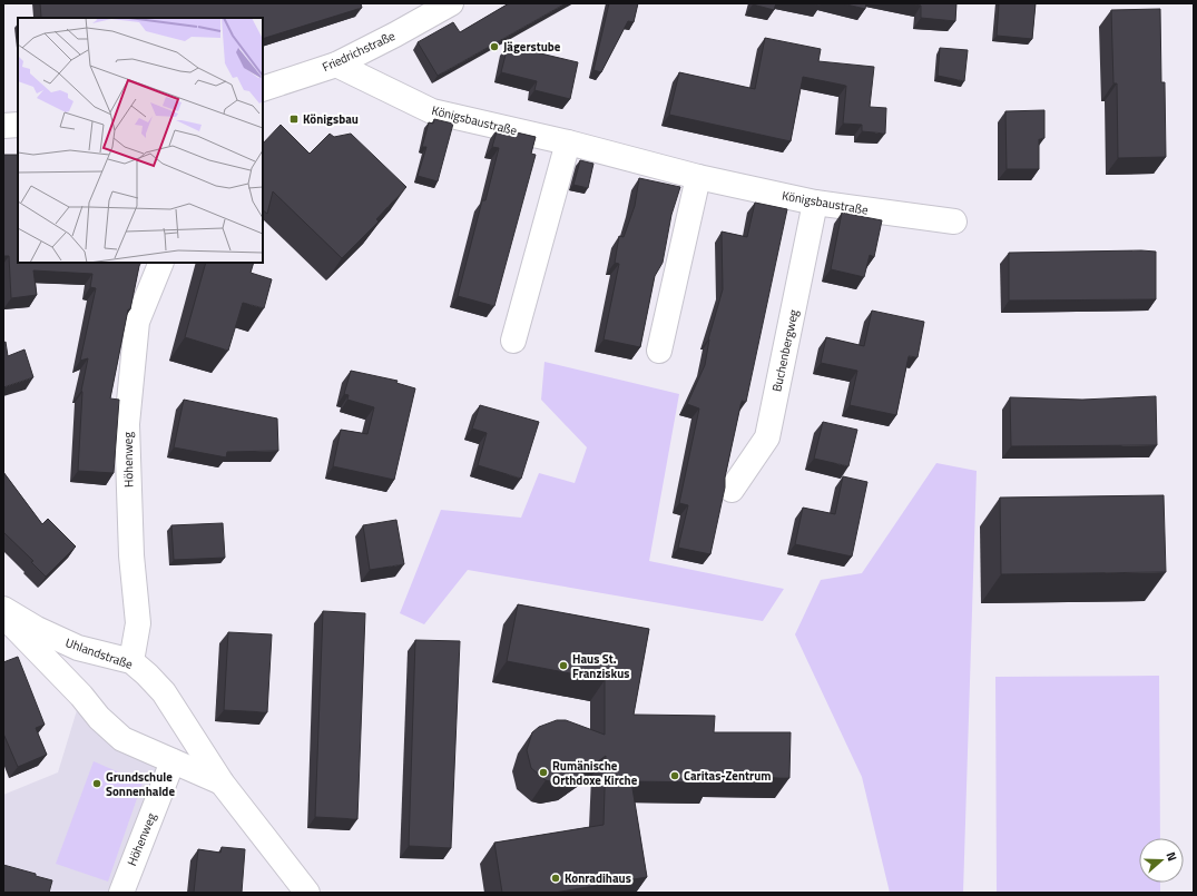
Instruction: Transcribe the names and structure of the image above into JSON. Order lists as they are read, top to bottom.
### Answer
{
  "streets": {
    "street": [
      "Friedrichstraße",
      "Königsbaustraße",
      "Buchenbergweg",
      "Höhenweg",
      "Uhlandstraße"
    ]
  },
  "crossings": [
    ["Friedrichstraße", "Königsbaustraße"],
    ["Königsbaustraße", "Buchenbergweg"],
    ["Höhenweg", "Uhlandstraße"]
  ],
  "places": {
    "other": [
      "Jägerstube",
      "Haus St. Franziskus",
      "Rumänische Orthdoxe Kirche",
      "Caritas-Zentrum",
      "Grundschule Sonnenhalde",
      "Konradihaus"
    ],
    "transit": ["Königsbau"]
  },
  "north": "right"
}
